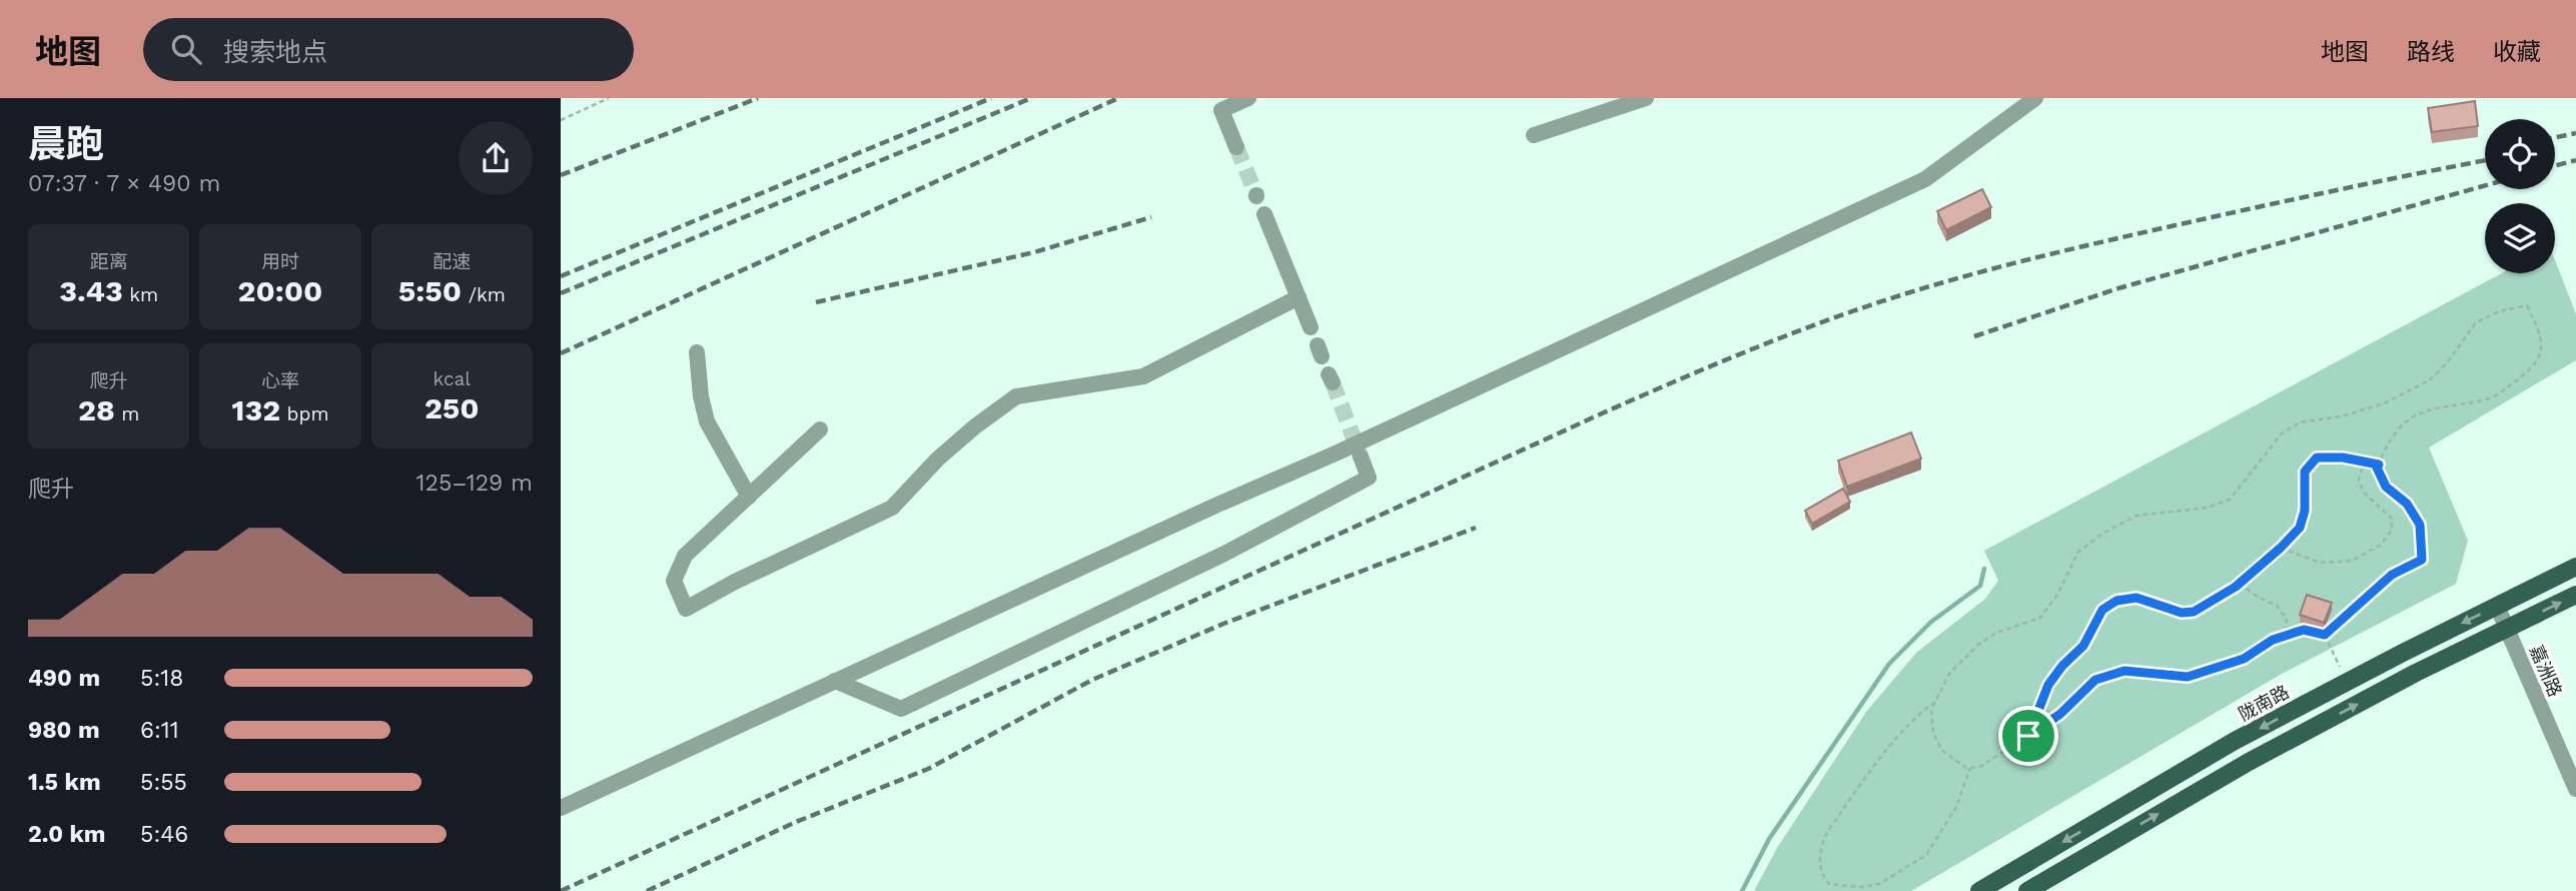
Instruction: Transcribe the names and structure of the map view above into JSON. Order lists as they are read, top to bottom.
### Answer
{
  "streets": {
    "main road": ["陇南路"],
    "street": ["嘉洲路"]
  },
  "crossings": [
    ["嘉洲路", "陇南路"]
  ],
  "page": {
    "header": "地图",
    "search": "搜索地点",
    "nav": ["地图", "路线", "收藏"],
    "heading": ["晨跑", "07:37 · 7 × 490 m"],
    "stats": [
      ["距离", "3.43 km"],
      ["用时", "20:00"],
      ["配速", "5:50 /km"],
      ["爬升", "28 m"],
      ["心率", "132 bpm"],
      ["kcal", "250"]
    ],
    "chart": ["爬升", "125–129 m"],
    "list": [
      {
        "name": "490 m",
        "note": "5:18"
      },
      {
        "name": "980 m",
        "note": "6:11"
      },
      {
        "name": "1.5 km",
        "note": "5:55"
      },
      {
        "name": "2.0 km",
        "note": "5:46"
      }
    ]
  }
}
